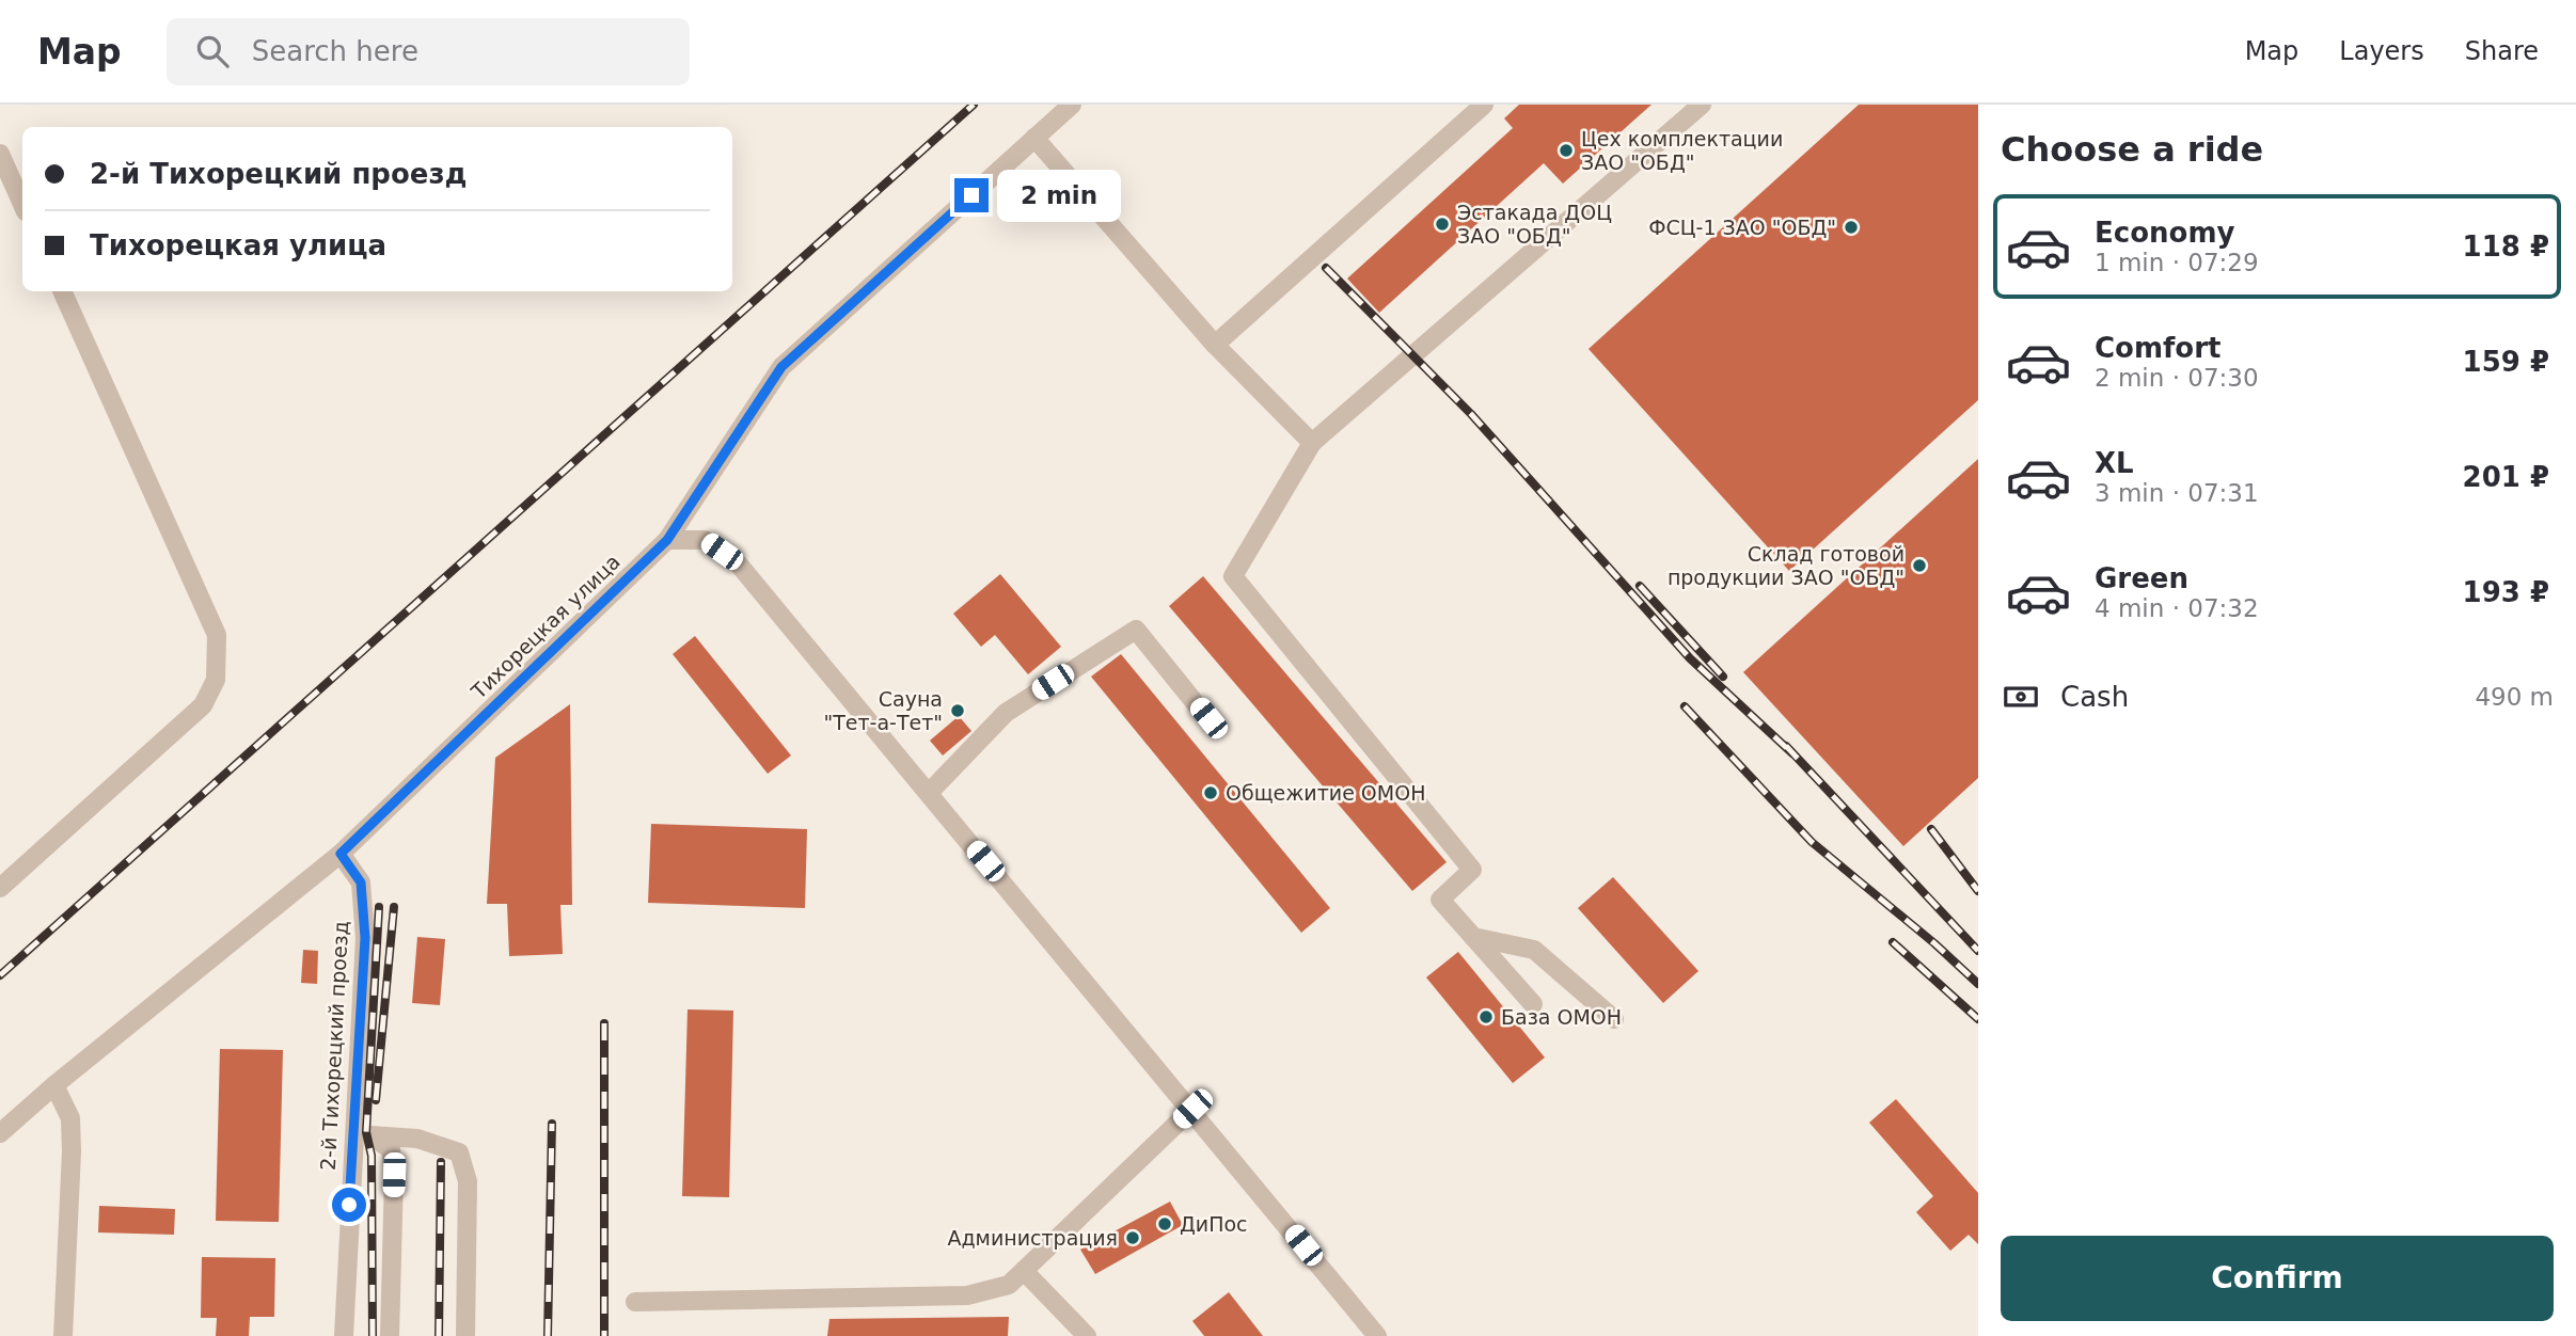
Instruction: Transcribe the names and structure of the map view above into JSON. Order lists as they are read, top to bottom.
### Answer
{
  "streets": {
    "street": ["Тихорецкая улица", "2-й Тихорецкий проезд"]
  },
  "crossings": [
    ["Тихорецкая улица", "2-й Тихорецкий проезд"]
  ],
  "places": [
    "Цех комплектации ЗАО \"ОБД\"",
    "Эстакада ДОЦ ЗАО \"ОБД\"",
    "ФСЦ-1 ЗАО \"ОБД\"",
    "Склад готовой продукции ЗАО \"ОБД\"",
    "Сауна \"Тет-а-Тет\"",
    "Общежитие ОМОН",
    "База ОМОН",
    "ДиПос",
    "Администрация"
  ],
  "page": {
    "header": "Map",
    "search": "Search here",
    "nav": ["Map", "Layers", "Share"],
    "heading": "Choose a ride",
    "banner": ["2-й Тихорецкий проезд", "Тихорецкая улица"],
    "bubble": "2 min",
    "list": [
      {
        "name": "Economy",
        "note": "1 min · 07:29",
        "value": "118 ₽"
      },
      {
        "name": "Comfort",
        "note": "2 min · 07:30",
        "value": "159 ₽"
      },
      {
        "name": "XL",
        "note": "3 min · 07:31",
        "value": "201 ₽"
      },
      {
        "name": "Green",
        "note": "4 min · 07:32",
        "value": "193 ₽"
      }
    ],
    "pay": ["Cash", "490 m"],
    "buttons": "Confirm"
  }
}
